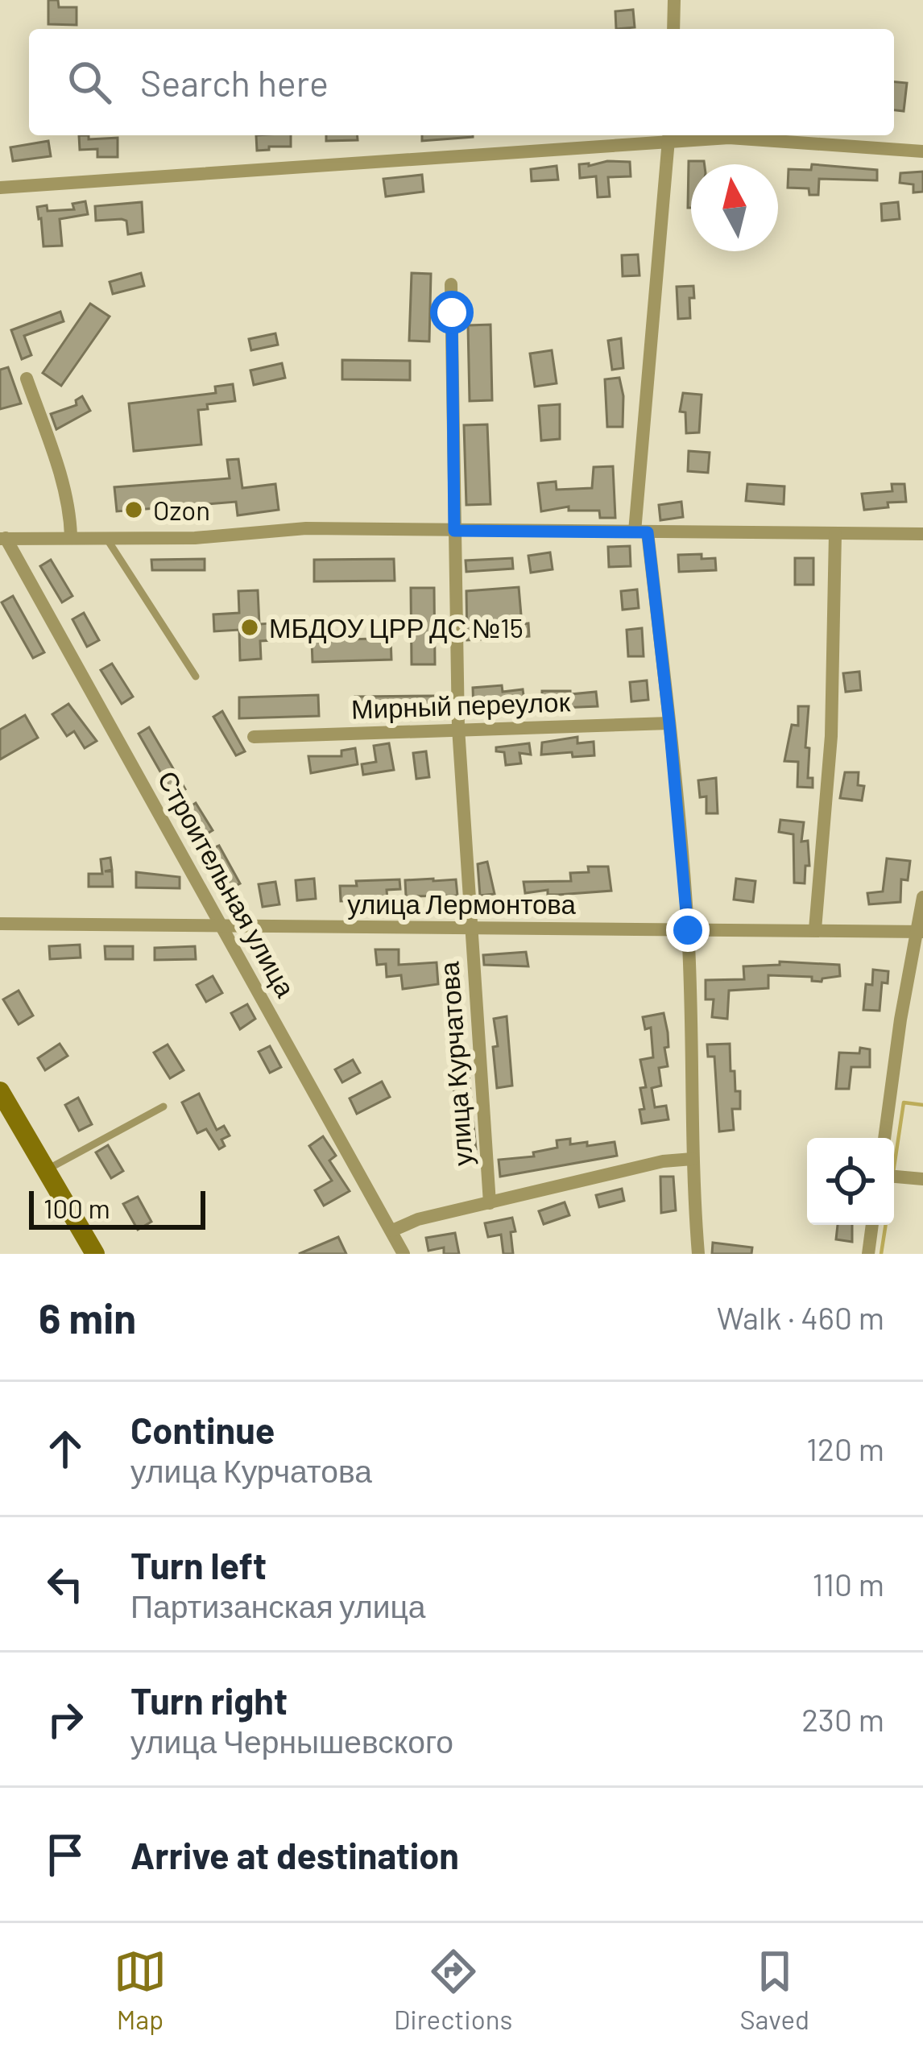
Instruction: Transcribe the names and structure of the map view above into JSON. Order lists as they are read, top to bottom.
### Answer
{
  "streets": {
    "street": [
      "Мирный переулок",
      "Строительная улица",
      "улица Лермонтова",
      "улица Курчатова"
    ]
  },
  "crossings": [
    ["Мирный переулок", "улица Курчатова"],
    ["Строительная улица", "улица Лермонтова"],
    ["улица Лермонтова", "улица Курчатова"]
  ],
  "places": ["Ozon", "МБДОУ ЦРР ДС №15"],
  "scale_bar": "100 m",
  "north": "top",
  "page": {
    "search": "Search here",
    "scale": "100 m",
    "heading": ["6 min", "Walk · 460 m"],
    "list": [
      ["Continue", "улица Курчатова", "120 m"],
      ["Turn left", "Партизанская улица", "110 m"],
      ["Turn right", "улица Чернышевского", "230 m"],
      "Arrive at destination"
    ],
    "nav": ["Map", "Directions", "Saved"]
  }
}
